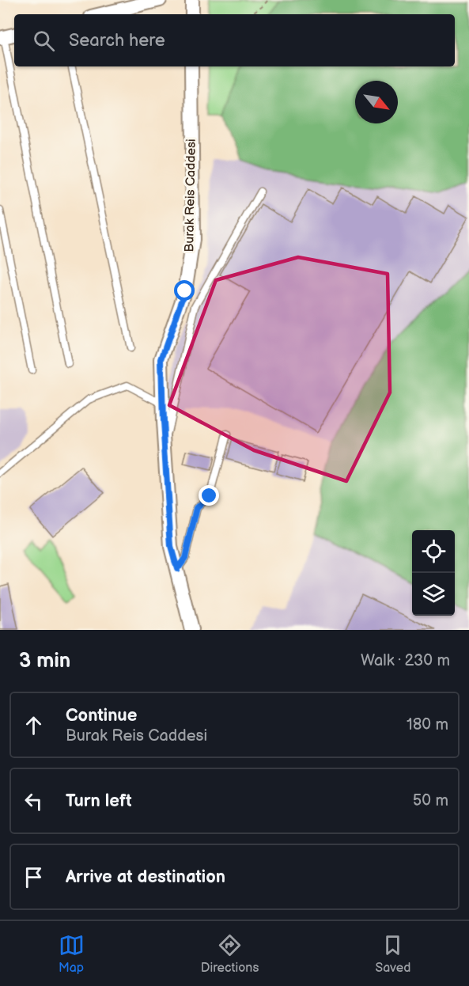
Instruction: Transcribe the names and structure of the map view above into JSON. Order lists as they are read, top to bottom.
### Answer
{
  "streets": {
    "street": ["Burak Reis Caddesi"]
  },
  "north": "bottom right",
  "page": {
    "search": "Search here",
    "heading": ["3 min", "Walk · 230 m"],
    "list": [
      ["Continue", "Burak Reis Caddesi", "180 m"],
      ["Turn left", "50 m"],
      "Arrive at destination"
    ],
    "nav": ["Map", "Directions", "Saved"]
  }
}
